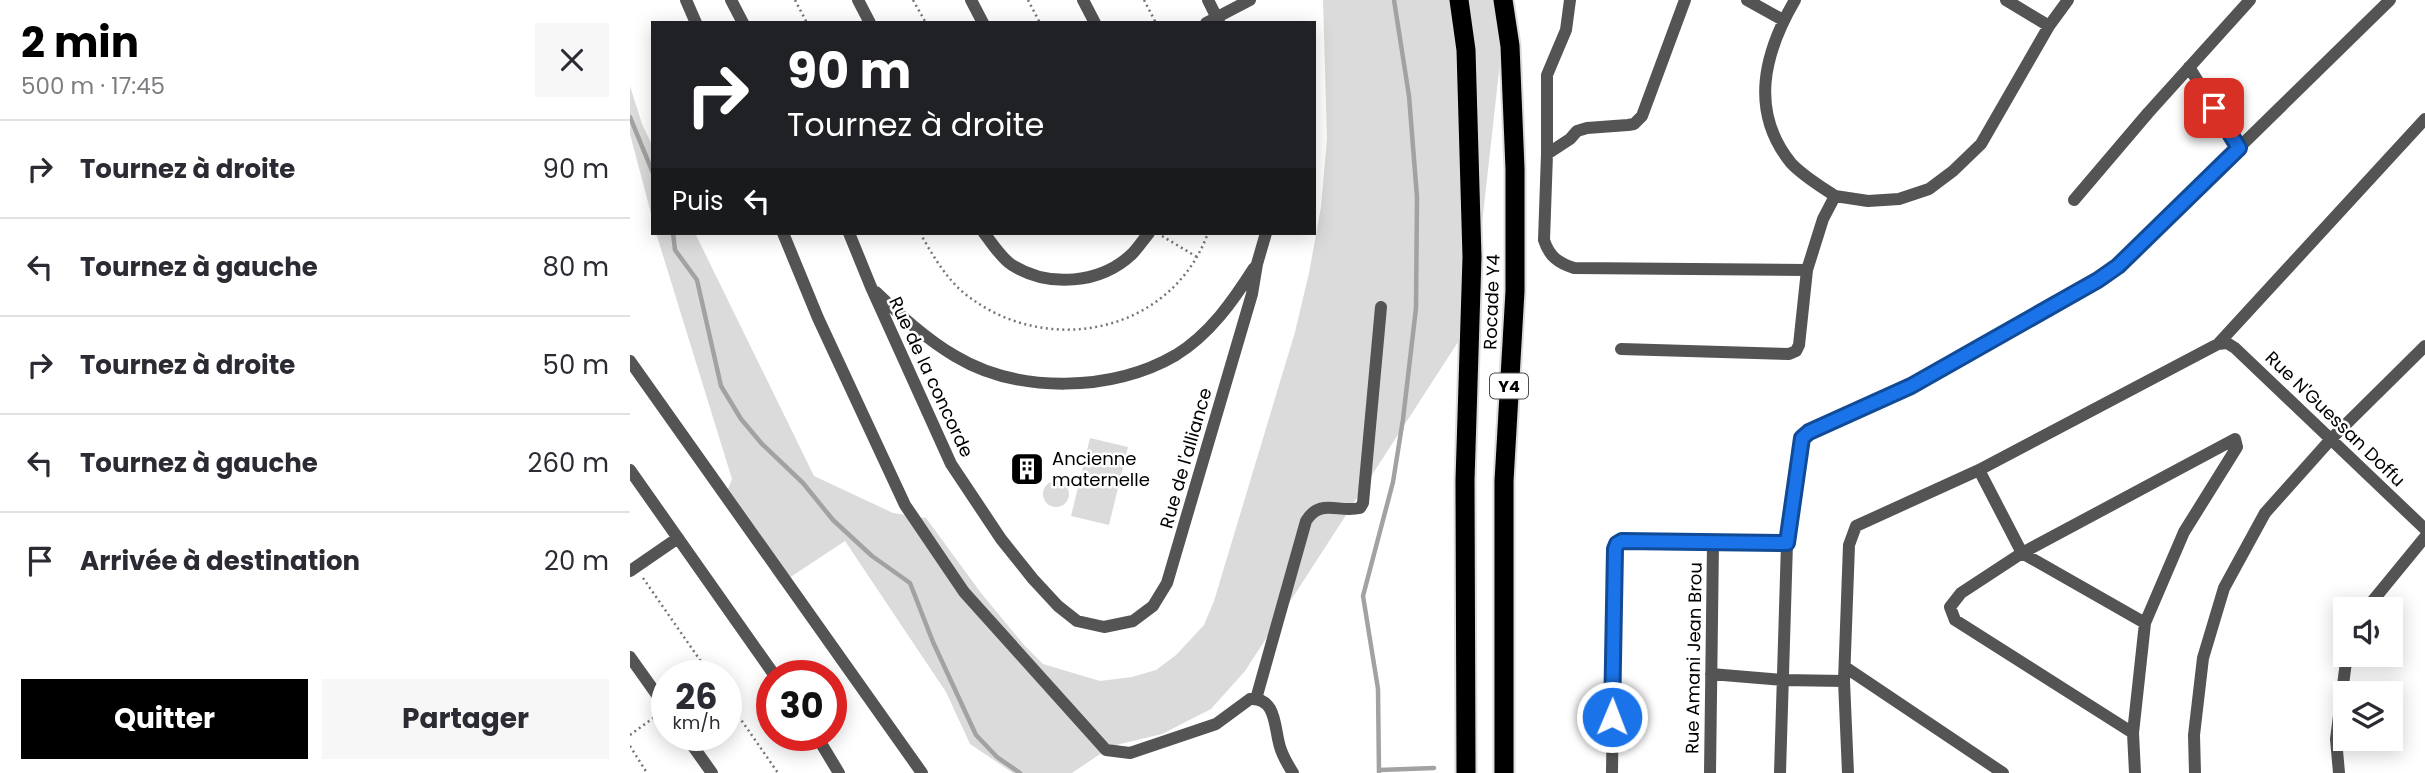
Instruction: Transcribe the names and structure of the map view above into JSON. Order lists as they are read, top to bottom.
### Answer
{
  "streets": {
    "highway": ["Rocade Y4", "Y4"],
    "street": [
      "Rue de la concorde",
      "Rue N'Guessan Doffu",
      "Rue de l'alliance",
      "Rue Amani Jean Brou"
    ]
  },
  "crossings": [
    ["Rue de la concorde", "Rue de l'alliance"]
  ],
  "places": {
    "building": ["Ancienne maternelle"]
  },
  "page": {
    "heading": ["2 min", "500 m · 17:45"],
    "turn": ["90 m", "Tournez à droite"],
    "list": [
      {
        "name": "Tournez à droite",
        "value": "90 m"
      },
      {
        "name": "Tournez à gauche",
        "value": "80 m"
      },
      {
        "name": "Tournez à droite",
        "value": "50 m"
      },
      {
        "name": "Tournez à gauche",
        "value": "260 m"
      },
      {
        "name": "Arrivée à destination",
        "value": "20 m"
      }
    ],
    "then": "Puis",
    "speed": "26 km/h",
    "limit": "30",
    "buttons": ["Quitter", "Partager"]
  }
}
